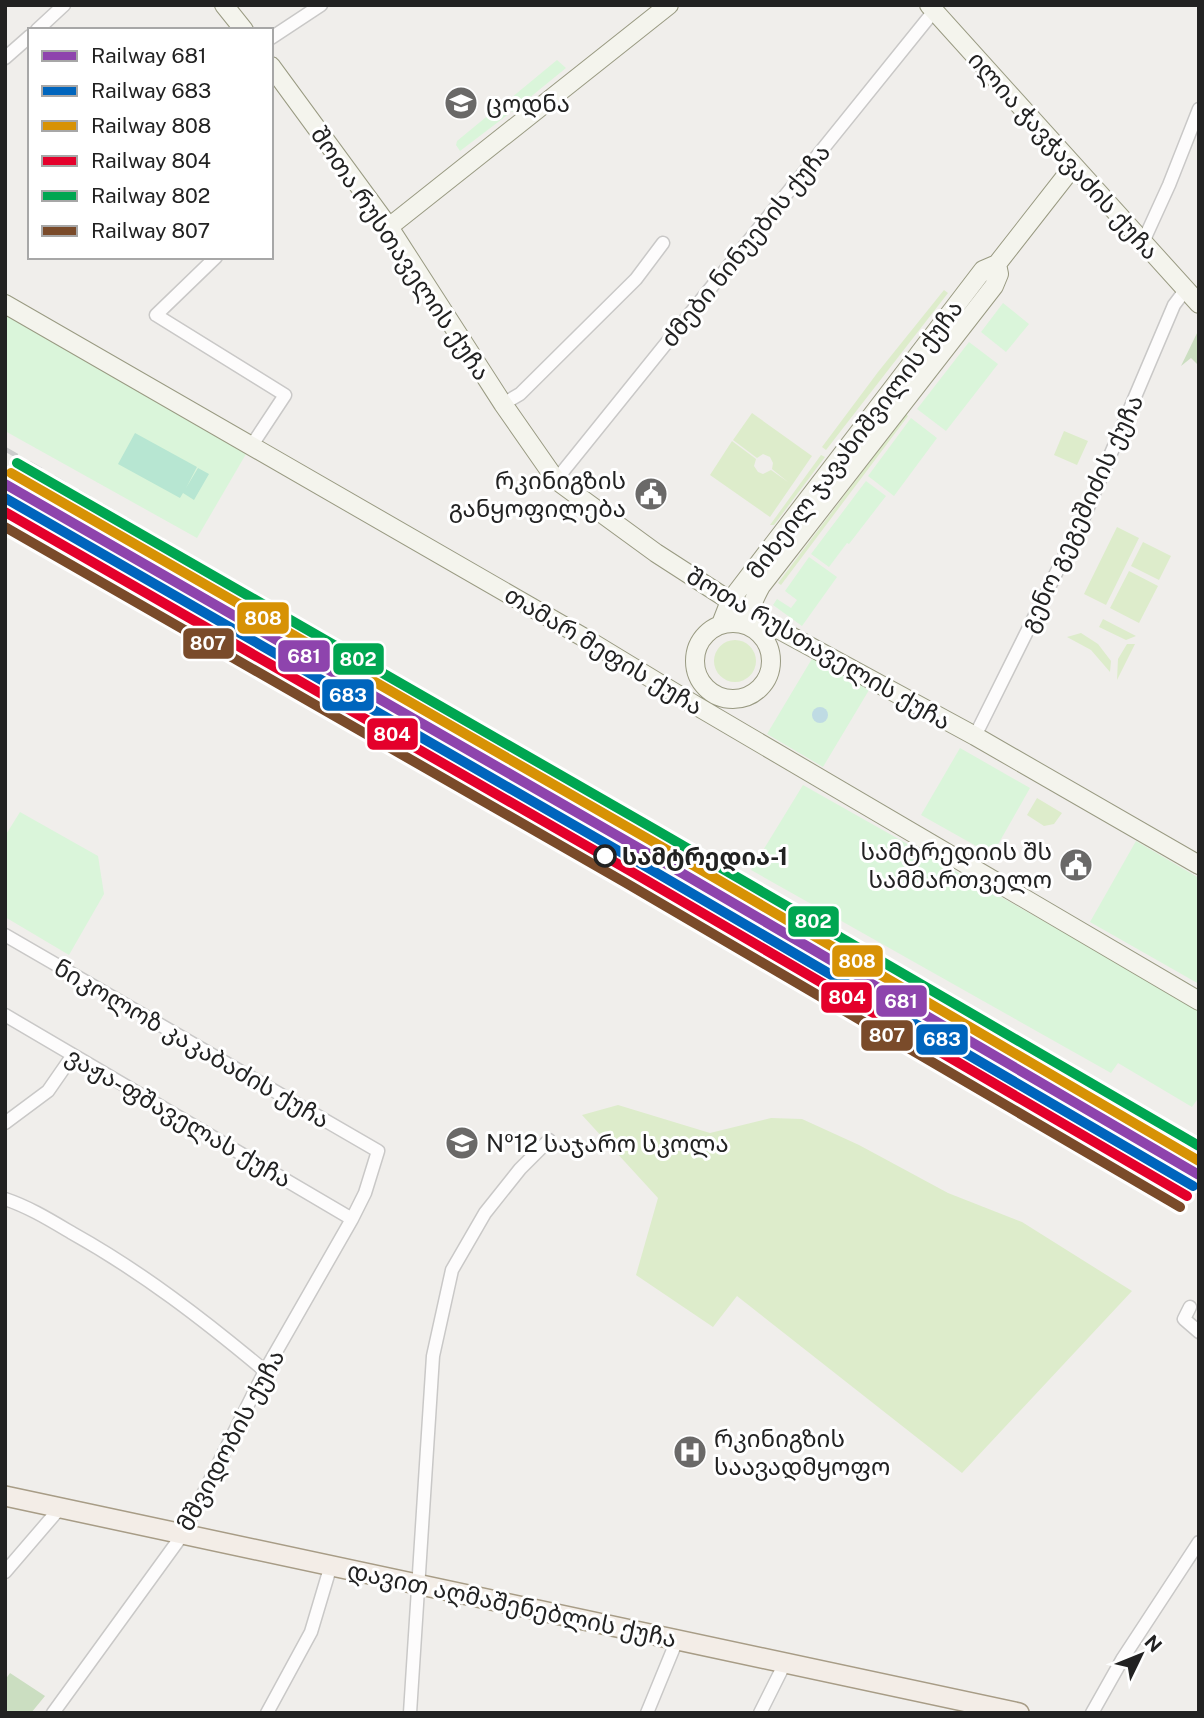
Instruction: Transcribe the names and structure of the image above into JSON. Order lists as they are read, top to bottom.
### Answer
{
  "streets": {
    "main road": [
      "ილია ჭავჭავაძის ქუჩა",
      "შოთა რუსთაველის ქუჩა",
      "მიხეილ ჯავახიშვილის ქუჩა",
      "თამარ მეფის ქუჩა",
      "დავით აღმაშენებლის ქუჩა"
    ],
    "street": [
      "ძმები ნინუების ქუჩა",
      "გენო გეგეშიძის ქუჩა",
      "ნიკოლოზ კაკაბაძის ქუჩა",
      "ვაჟა-ფშაველას ქუჩა",
      "მშვიდობის ქუჩა"
    ]
  },
  "crossings": [
    ["ილია ჭავჭავაძის ქუჩა", "ძმები ნინუების ქუჩა"],
    ["ილია ჭავჭავაძის ქუჩა", "მიხეილ ჯავახიშვილის ქუჩა"],
    ["ილია ჭავჭავაძის ქუჩა", "გენო გეგეშიძის ქუჩა"],
    ["ძმები ნინუების ქუჩა", "შოთა რუსთაველის ქუჩა"],
    ["შოთა რუსთაველის ქუჩა", "მიხეილ ჯავახიშვილის ქუჩა"],
    ["შოთა რუსთაველის ქუჩა", "გენო გეგეშიძის ქუჩა"],
    ["ნიკოლოზ კაკაბაძის ქუჩა", "მშვიდობის ქუჩა"],
    ["ვაჟა-ფშაველას ქუჩა", "მშვიდობის ქუჩა"],
    ["მშვიდობის ქუჩა", "დავით აღმაშენებლის ქუჩა"]
  ],
  "places": {
    "school or university": ["ცოდნა", "№12 საჯარო სკოლა"],
    "public building": ["რკინიგზის განყოფილება", "სამტრედიის შს სამმართველო"],
    "other": ["სამტრედია-1"],
    "hospital": ["რკინიგზის საავადმყოფო"]
  },
  "lines": [
    "rail line 802",
    "rail line 808",
    "rail line 681",
    "rail line 683",
    "rail line 804",
    "rail line 807"
  ],
  "legend": [
    "Railway 681",
    "Railway 683",
    "Railway 808",
    "Railway 804",
    "Railway 802",
    "Railway 807"
  ],
  "north": "top right"
}
